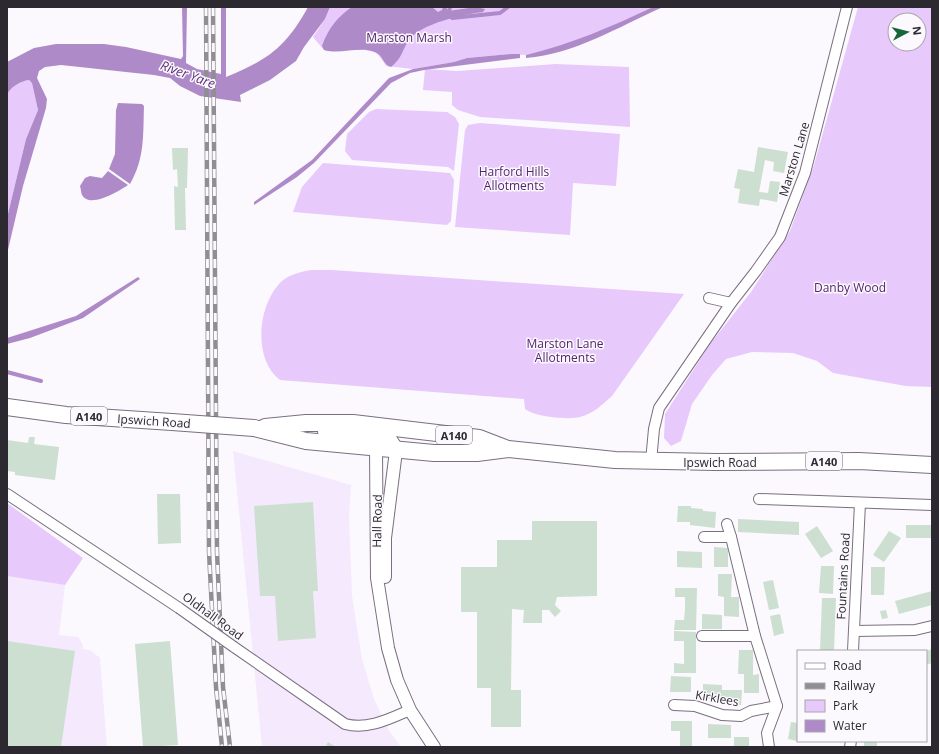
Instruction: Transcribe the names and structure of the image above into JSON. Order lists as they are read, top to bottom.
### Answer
{
  "streets": {
    "highway": ["A140", "Ipswich Road"],
    "street": [
      "Marston Lane",
      "Hall Road",
      "Fountains Road",
      "Oldhall Road",
      "Kirklees"
    ]
  },
  "crossings": [
    ["Marston Lane", "Ipswich Road"],
    ["Ipswich Road", "Hall Road"],
    ["Hall Road", "Oldhall Road"]
  ],
  "water": ["River Yare"],
  "parks": [
    "Marston Marsh",
    "Harford Hills Allotments",
    "Danby Wood",
    "Marston Lane Allotments"
  ],
  "legend": [
    "Road",
    "Railway",
    "Park",
    "Water"
  ],
  "north": "right"
}
